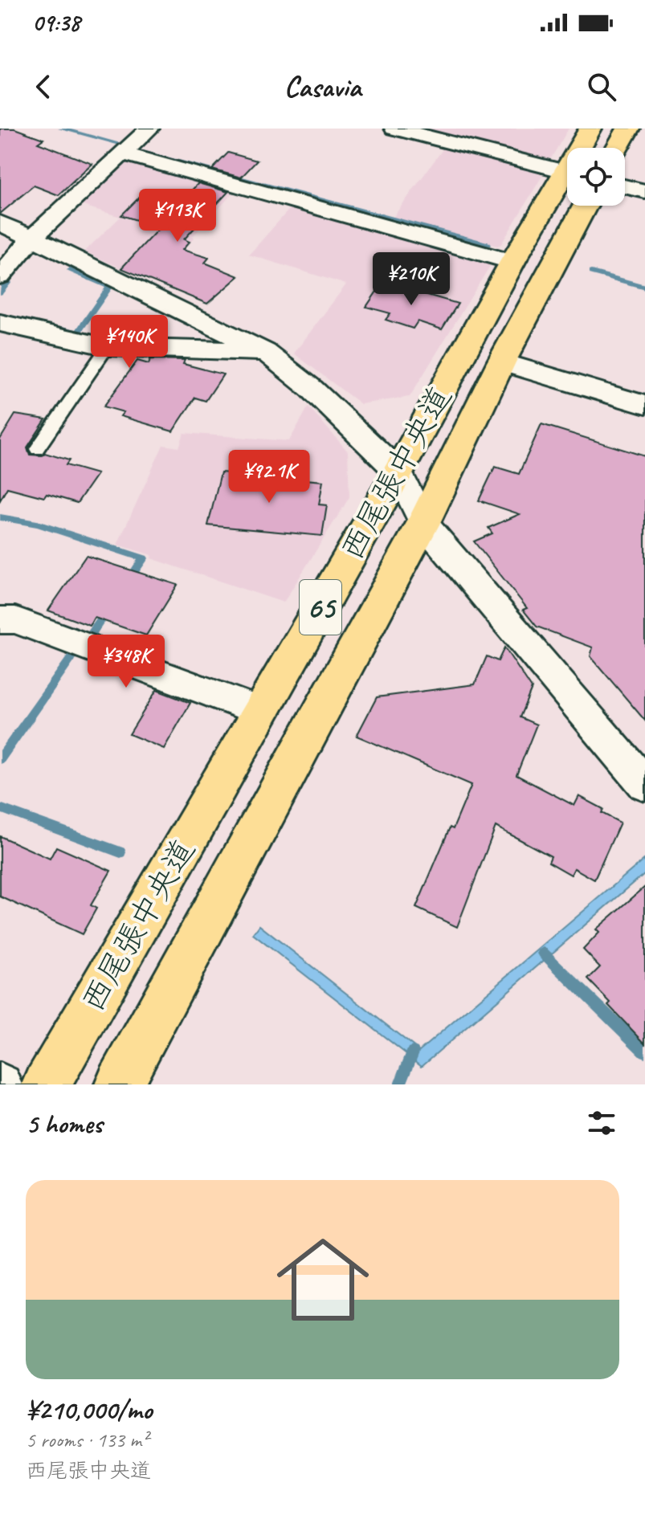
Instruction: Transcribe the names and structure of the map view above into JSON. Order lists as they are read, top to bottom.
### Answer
{
  "streets": {
    "main road": ["西尾張中央道", "65"]
  },
  "page": {
    "status": "09:38",
    "header": "Casavia",
    "price": [
      "¥113K",
      "¥210K",
      "¥140K",
      "¥92.1K",
      "¥348K"
    ],
    "heading": "5 homes",
    "list": [
      {
        "name": "¥210,000/mo",
        "note": "5 rooms · 133 m² · 西尾張中央道"
      }
    ]
  }
}
